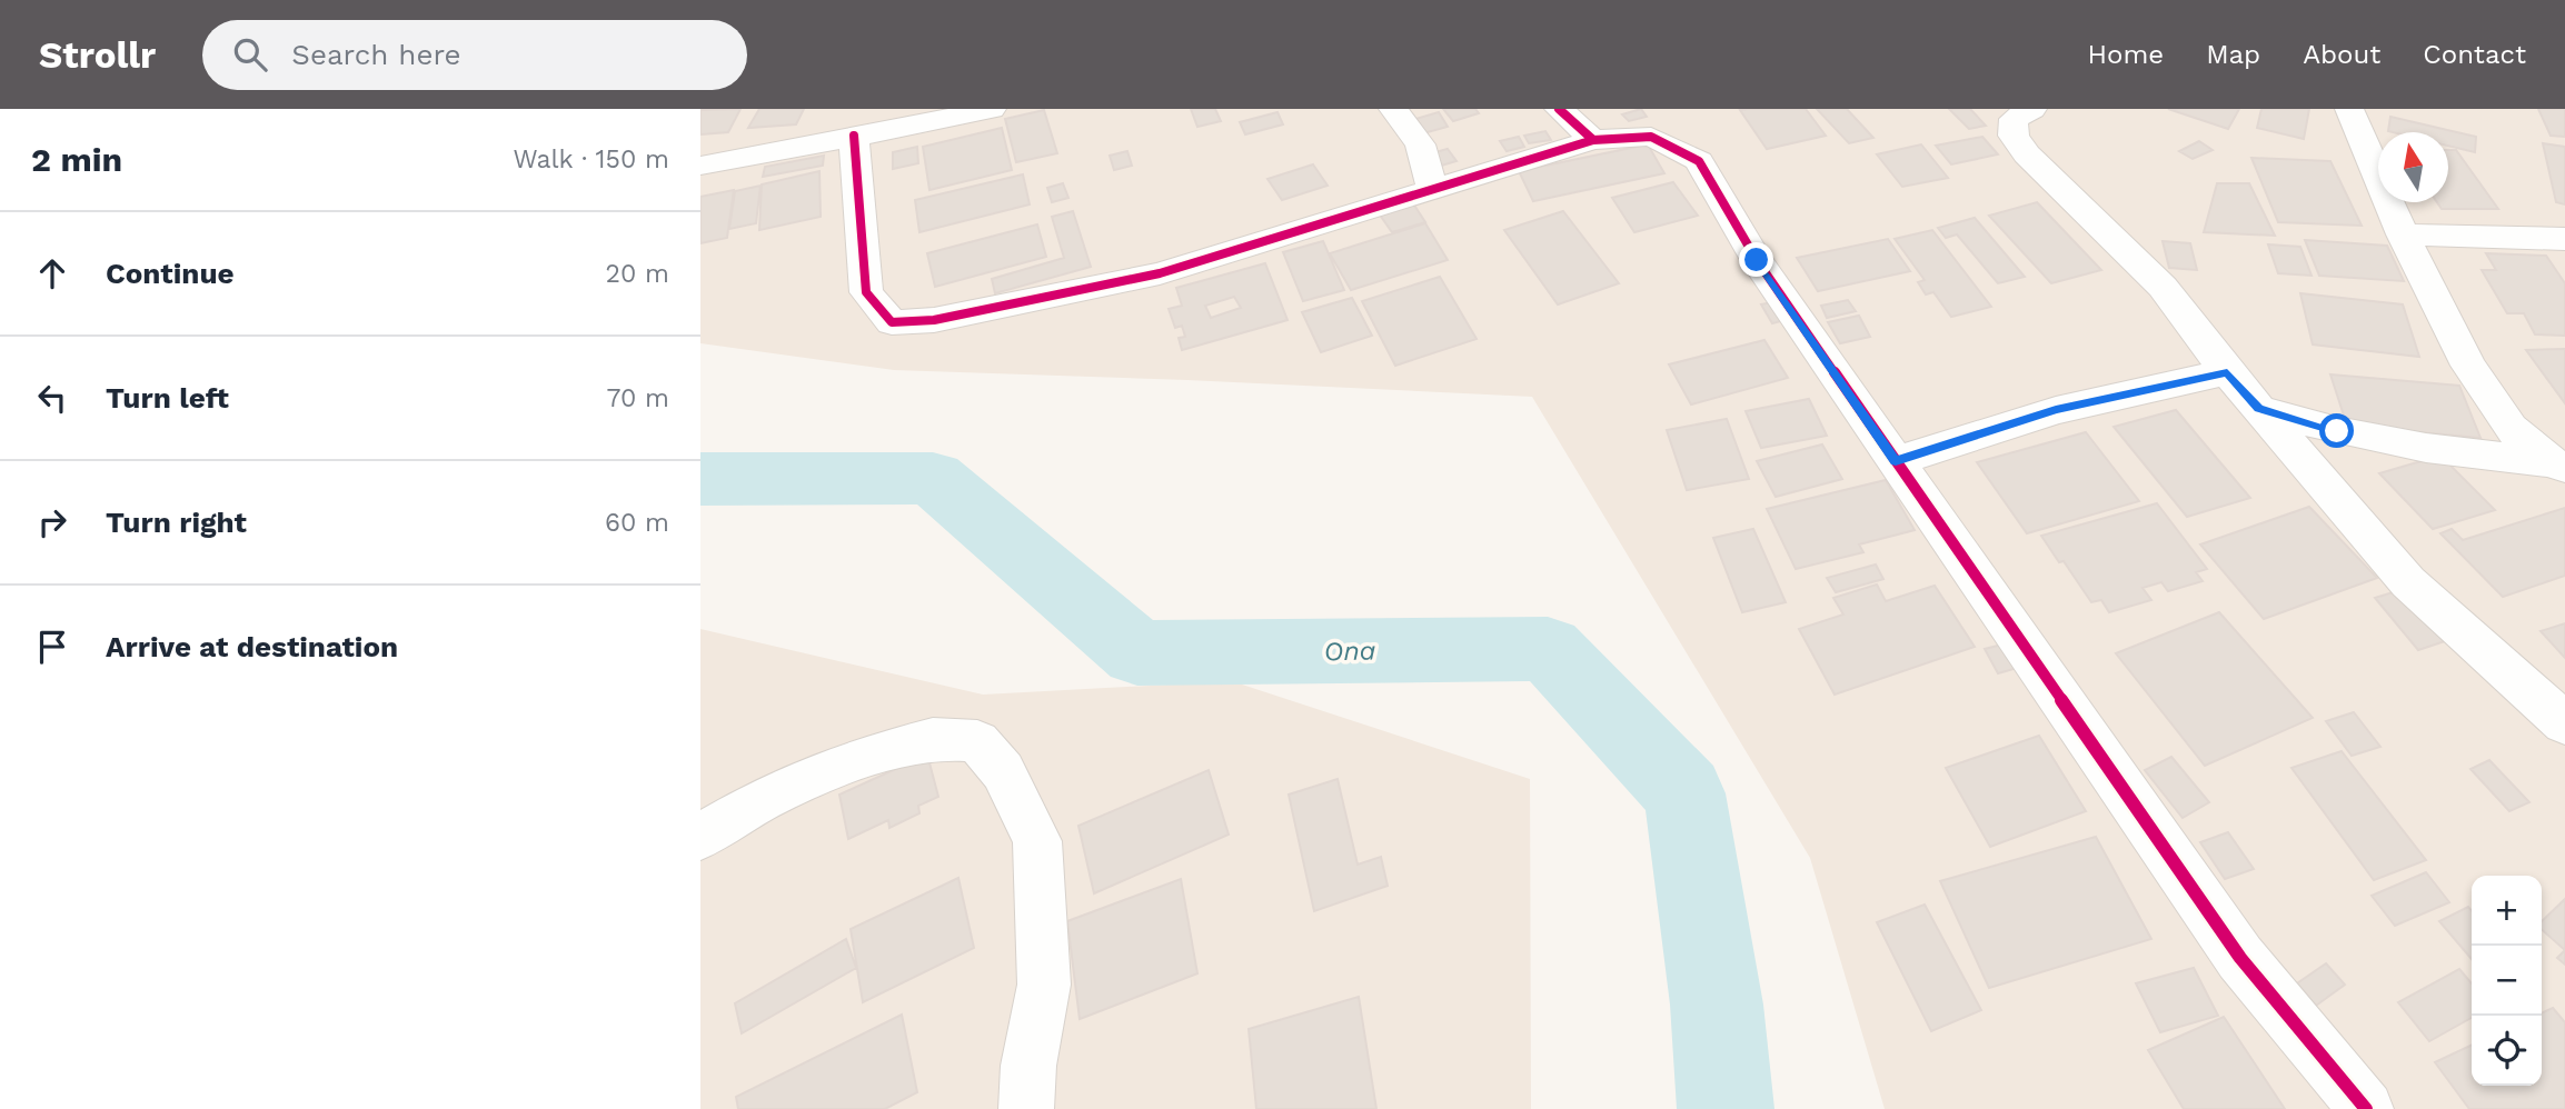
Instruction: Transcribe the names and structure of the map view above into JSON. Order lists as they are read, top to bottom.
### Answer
{
  "water": ["Ona"],
  "north": "top",
  "page": {
    "header": "Strollr",
    "search": "Search here",
    "nav": [
      "Home",
      "Map",
      "About",
      "Contact"
    ],
    "heading": ["2 min", "Walk · 150 m"],
    "list": [
      ["Continue", "20 m"],
      ["Turn left", "70 m"],
      ["Turn right", "60 m"],
      "Arrive at destination"
    ],
    "map_buttons": ["+", "−"]
  }
}
